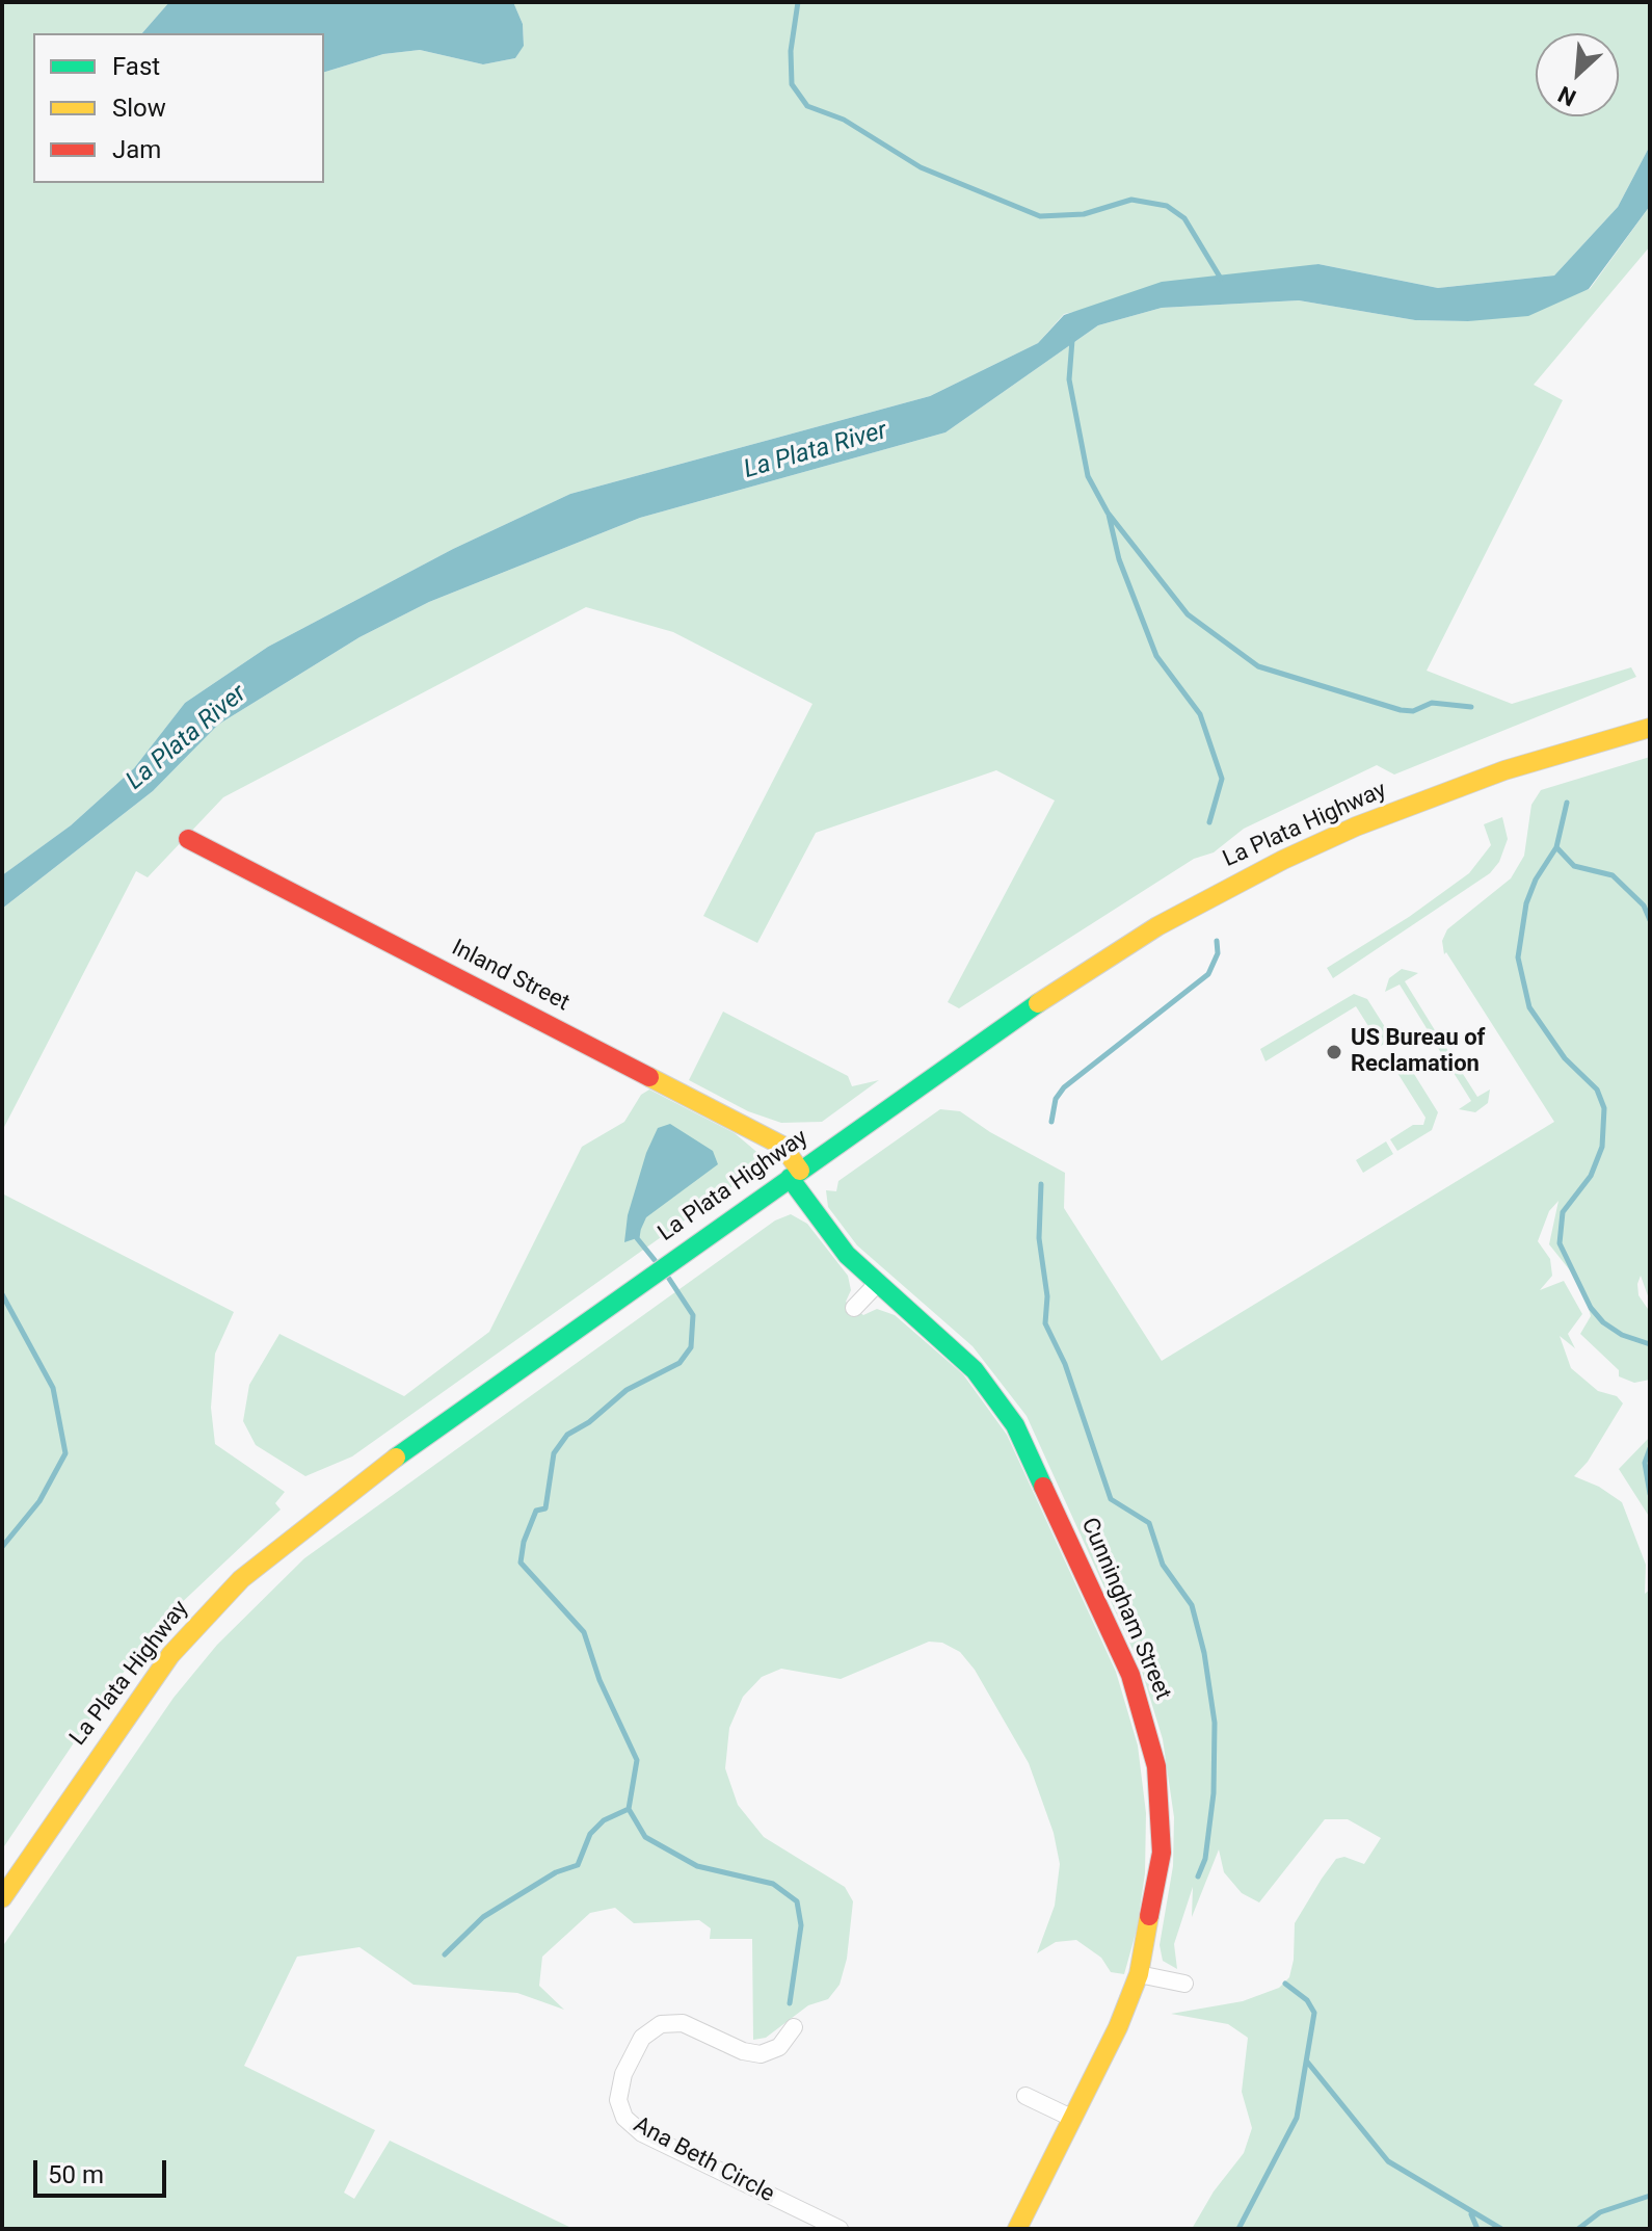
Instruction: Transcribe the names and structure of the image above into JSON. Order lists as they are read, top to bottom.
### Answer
{
  "streets": {
    "main road": ["La Plata Highway", "Inland Street", "Cunningham Street"],
    "street": ["Ana Beth Circle"]
  },
  "crossings": [
    ["La Plata Highway", "Inland Street"],
    ["La Plata Highway", "Cunningham Street"],
    ["Inland Street", "Cunningham Street"]
  ],
  "water": ["La Plata River"],
  "places": ["US Bureau of Reclamation"],
  "legend": ["Fast", "Slow", "Jam"],
  "scale_bar": "50 m",
  "north": "bottom left"
}
